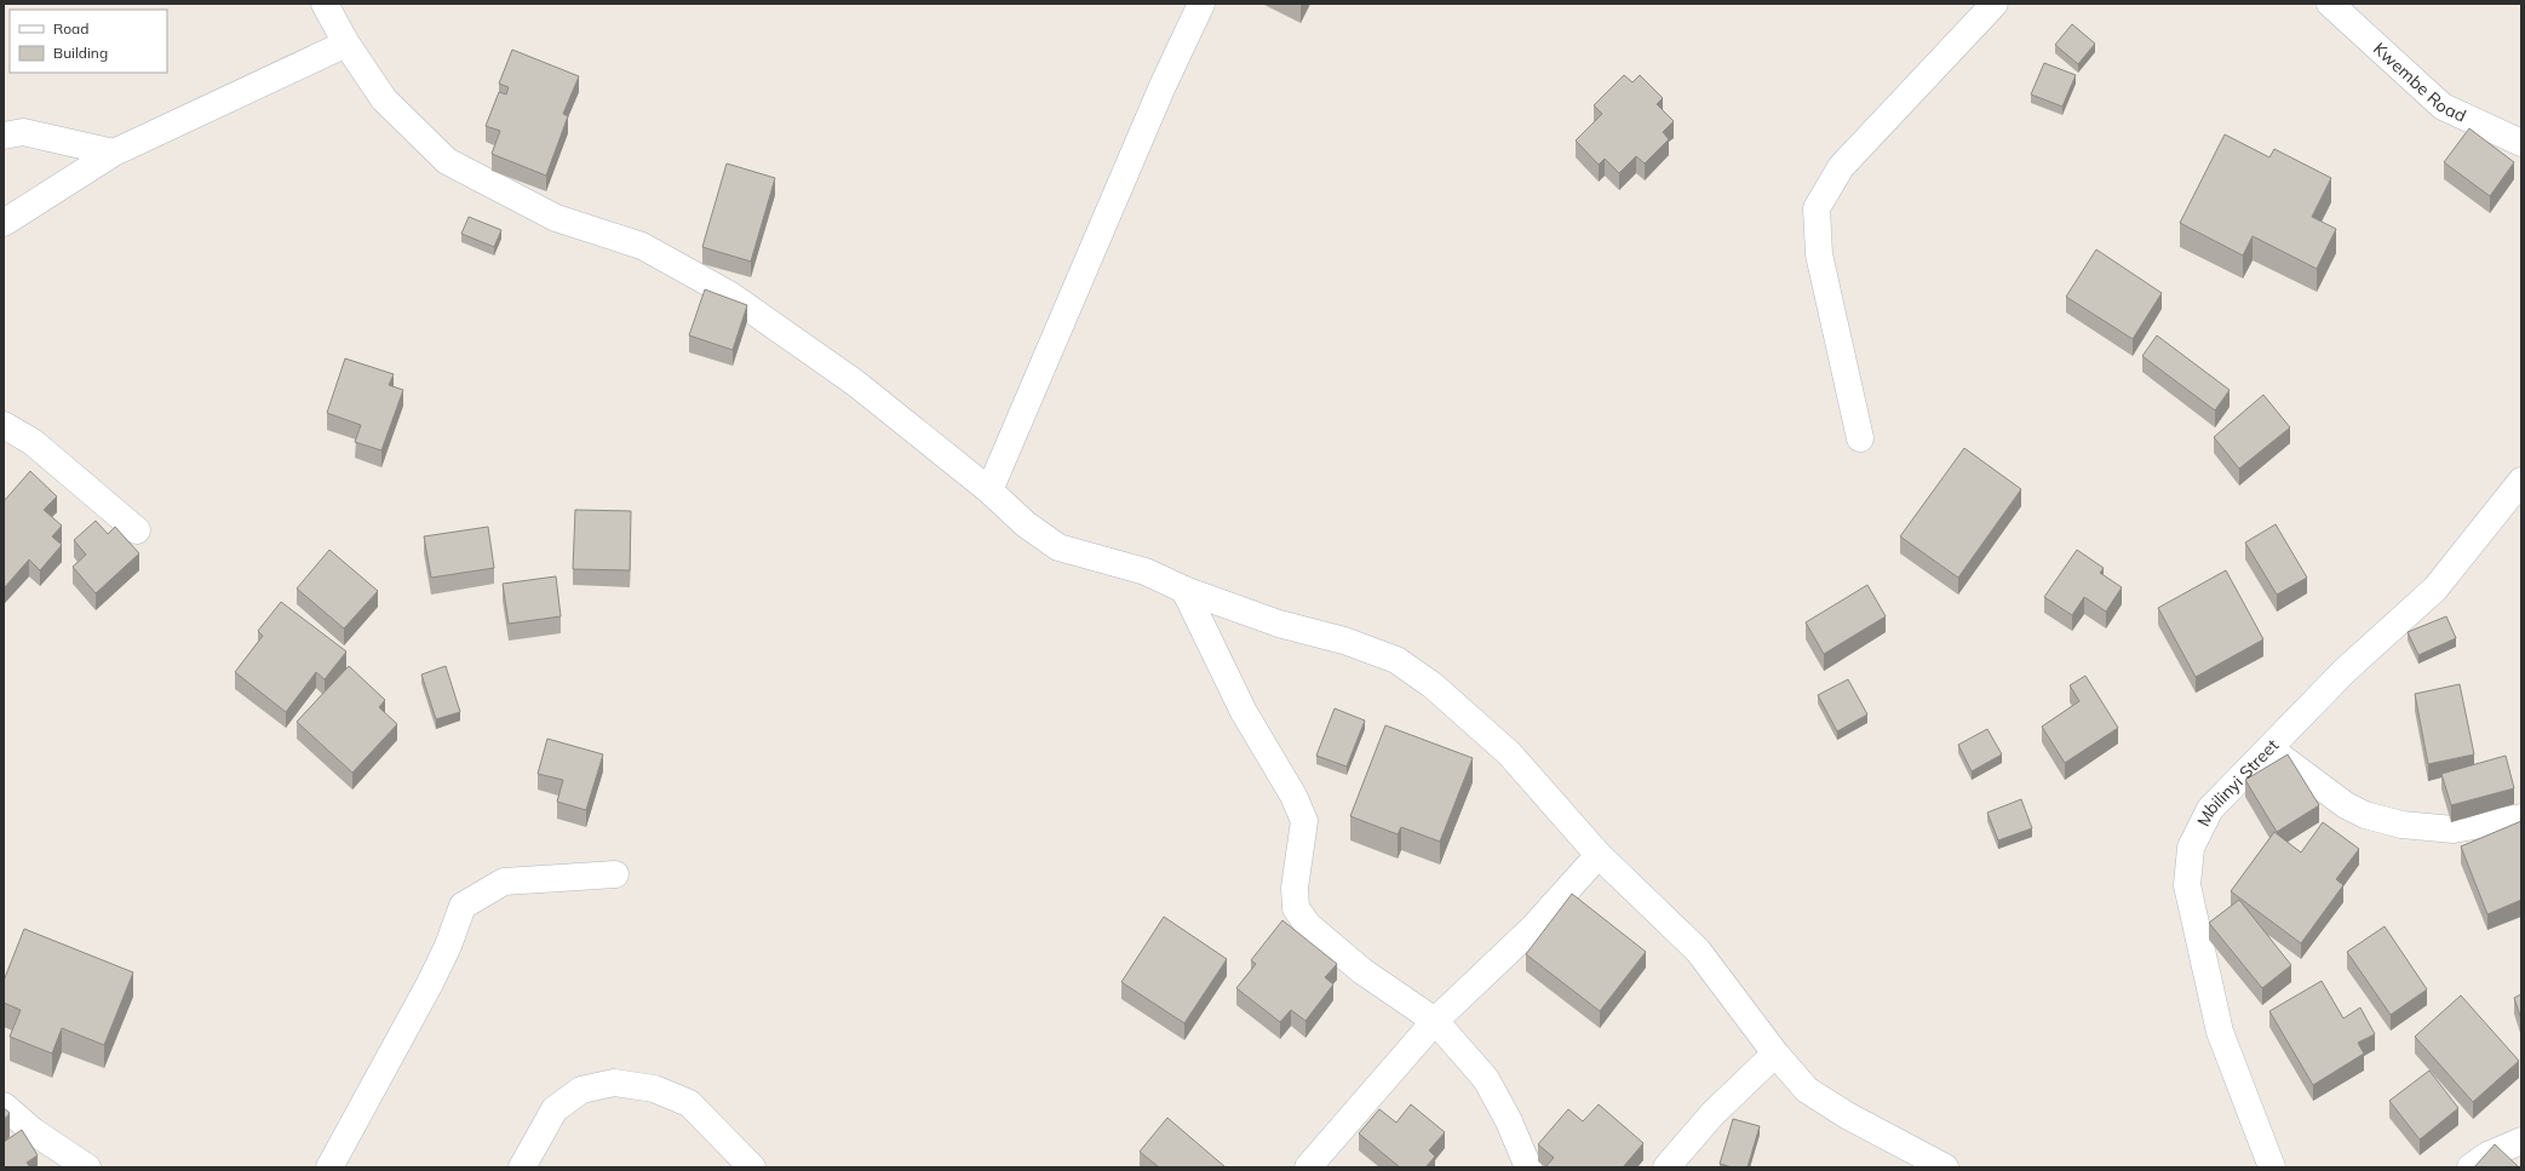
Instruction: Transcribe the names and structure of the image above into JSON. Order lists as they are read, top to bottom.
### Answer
{
  "streets": {
    "street": ["Kwembe Road", "Mbilinyi Street"]
  },
  "legend": ["Road", "Building"]
}
